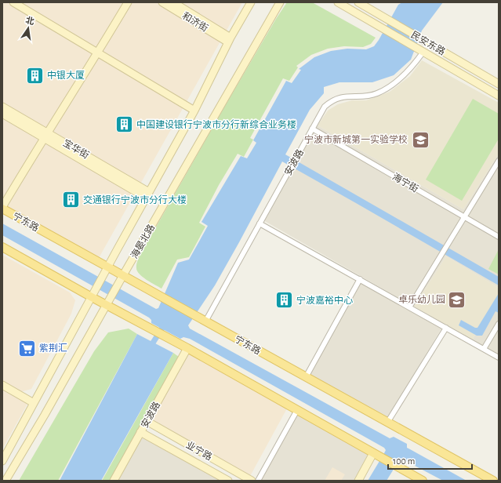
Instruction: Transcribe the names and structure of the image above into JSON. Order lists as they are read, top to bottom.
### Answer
{
  "streets": {
    "main road": [
      "和济街",
      "民安东路",
      "宝华街",
      "安波路",
      "宁东路",
      "海晏北路",
      "业宁路"
    ],
    "street": ["海宁街"]
  },
  "crossings": [
    ["和济街", "海晏北路"],
    ["民安东路", "安波路"],
    ["宝华街", "海晏北路"],
    ["安波路", "海宁街"],
    ["安波路", "宁东路"],
    ["安波路", "业宁路"],
    ["宁东路", "海晏北路"]
  ],
  "places": {
    "building": [
      "中银大厦",
      "中国建设银行宁波市分行新综合业务楼",
      "交通银行宁波市分行大楼",
      "宁波嘉裕中心"
    ],
    "school or university": ["宁波市新城第一实验学校", "卓乐幼儿园"],
    "supermarket": ["紫荆汇"]
  },
  "scale_bar": "100 m",
  "north": "top"
}
